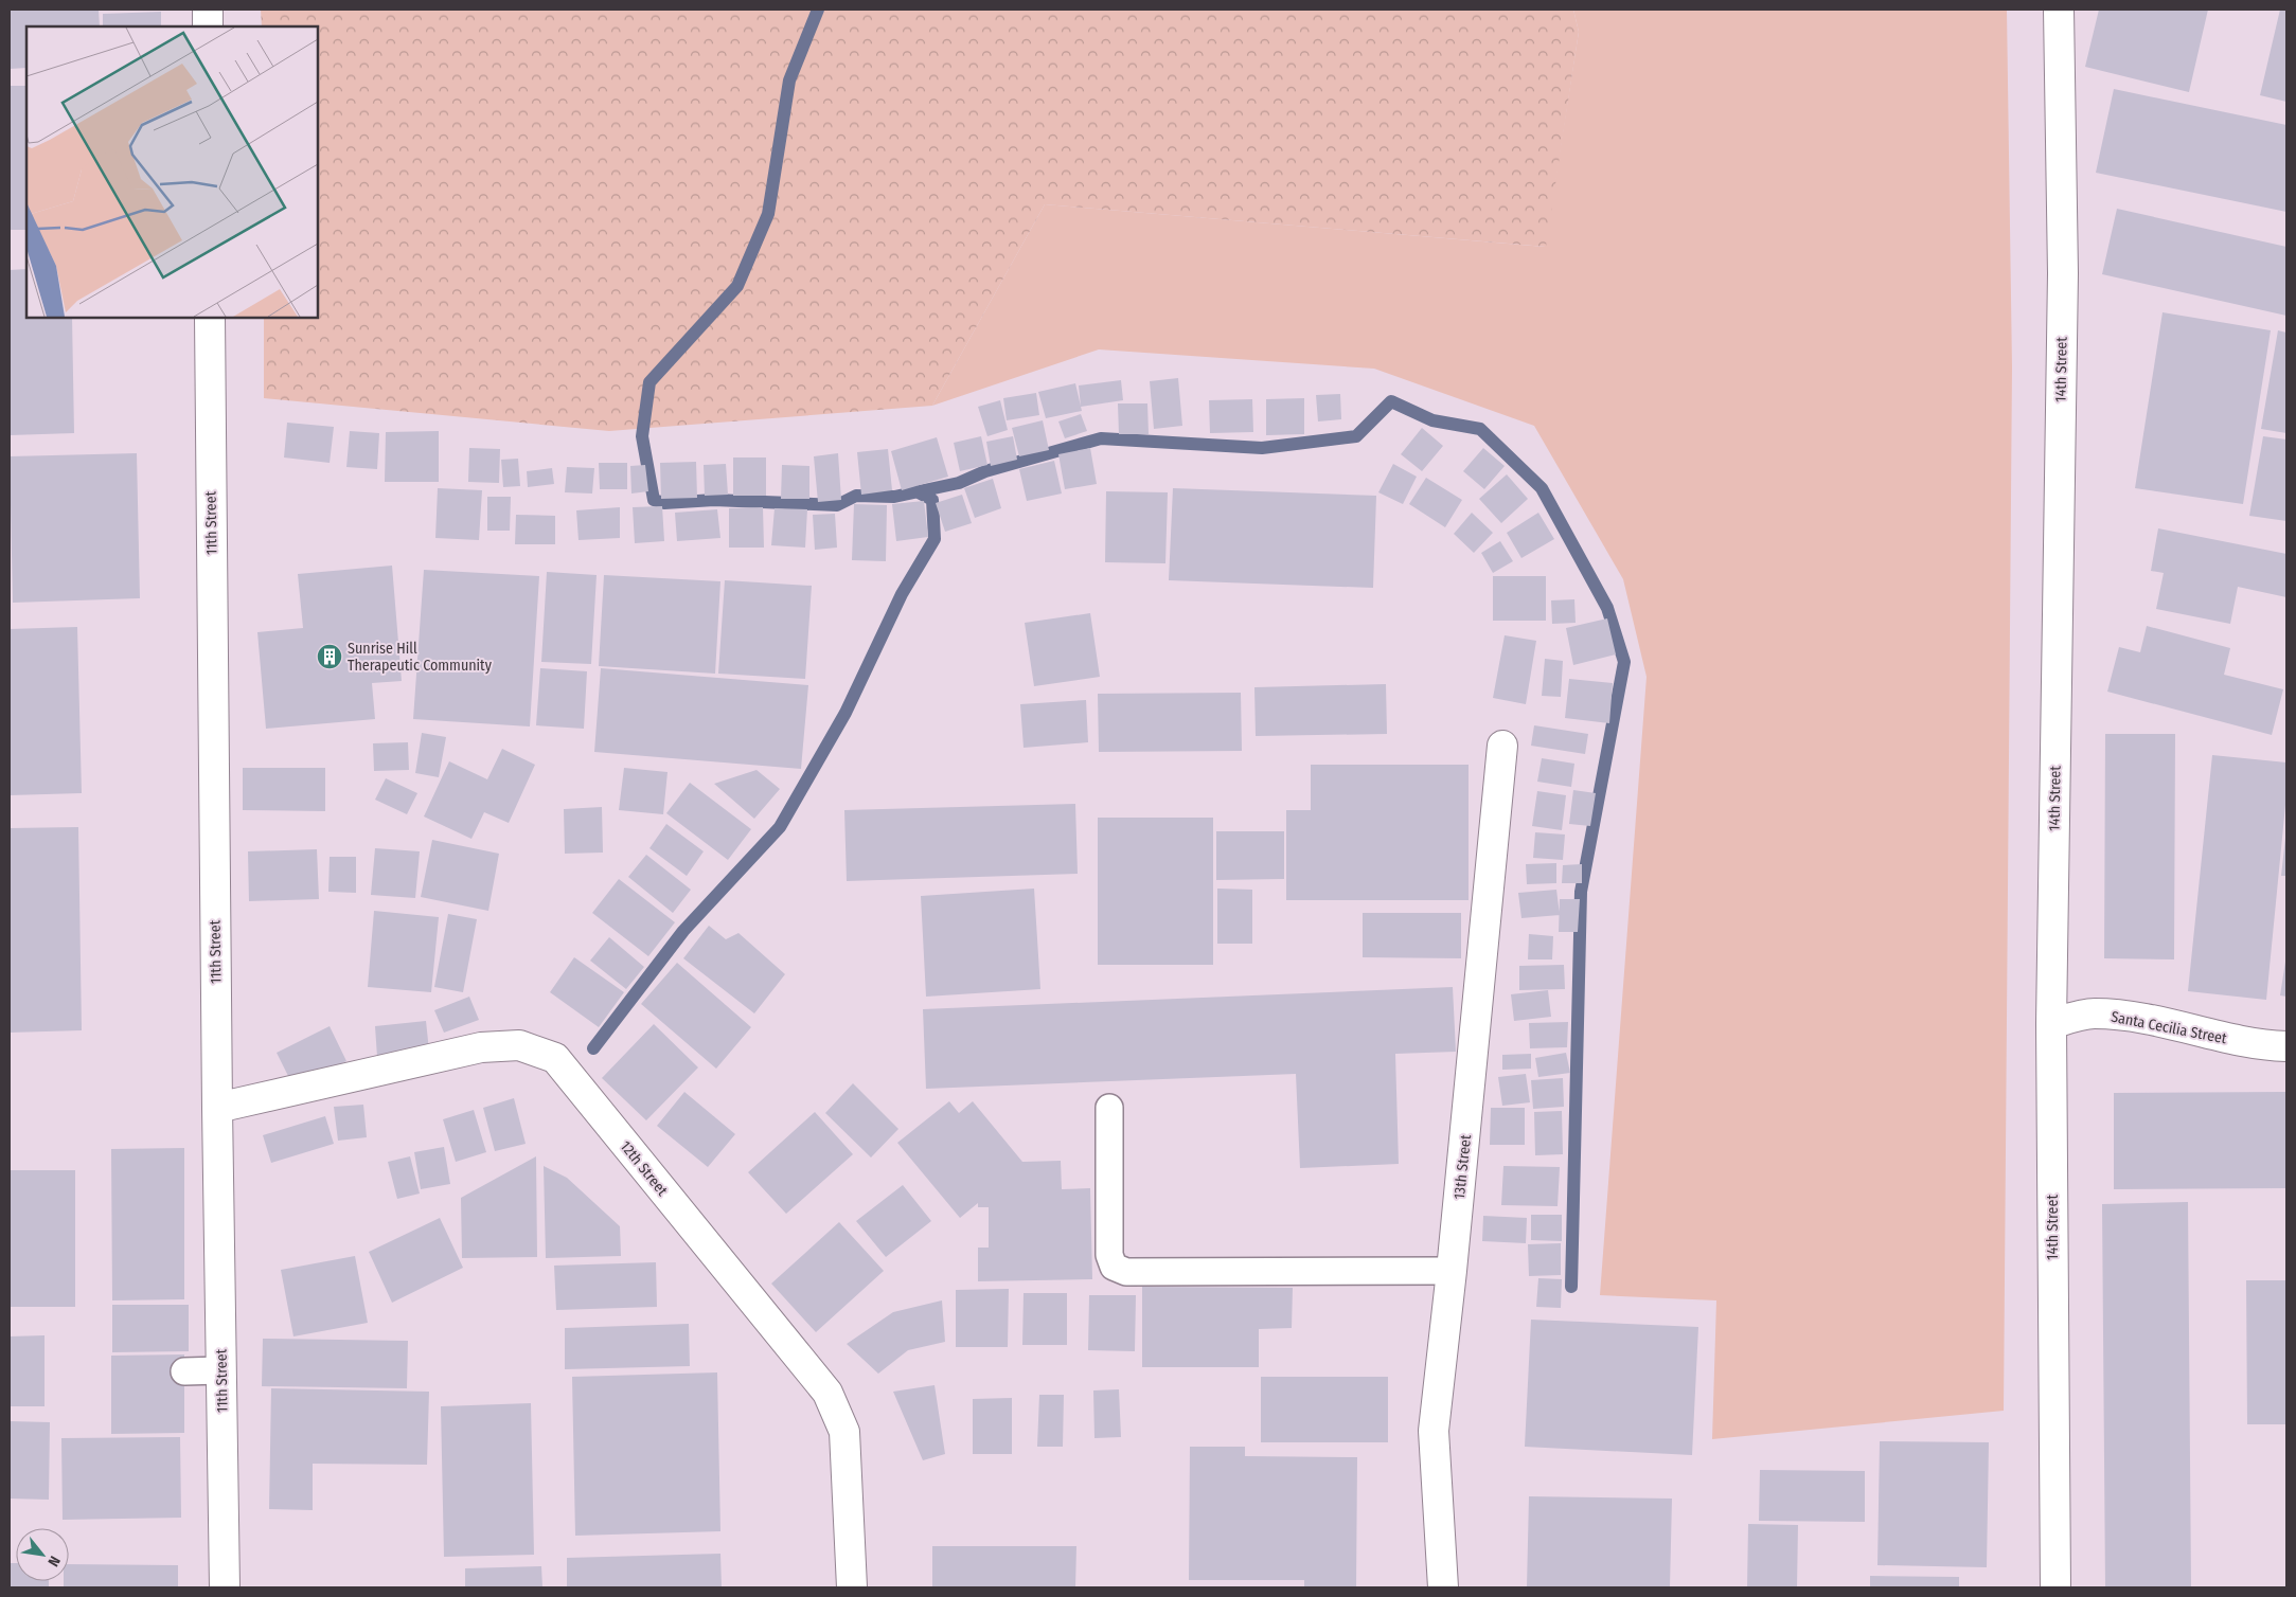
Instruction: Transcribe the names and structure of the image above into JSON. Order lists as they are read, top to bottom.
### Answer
{
  "streets": {
    "street": [
      "14th Street",
      "11th Street",
      "Santa Cecilia Street",
      "13th Street",
      "12th Street"
    ]
  },
  "crossings": [
    ["14th Street", "Santa Cecilia Street"],
    ["11th Street", "12th Street"]
  ],
  "places": {
    "building": ["Sunrise Hill Therapeutic Community"]
  },
  "north": "bottom right"
}
